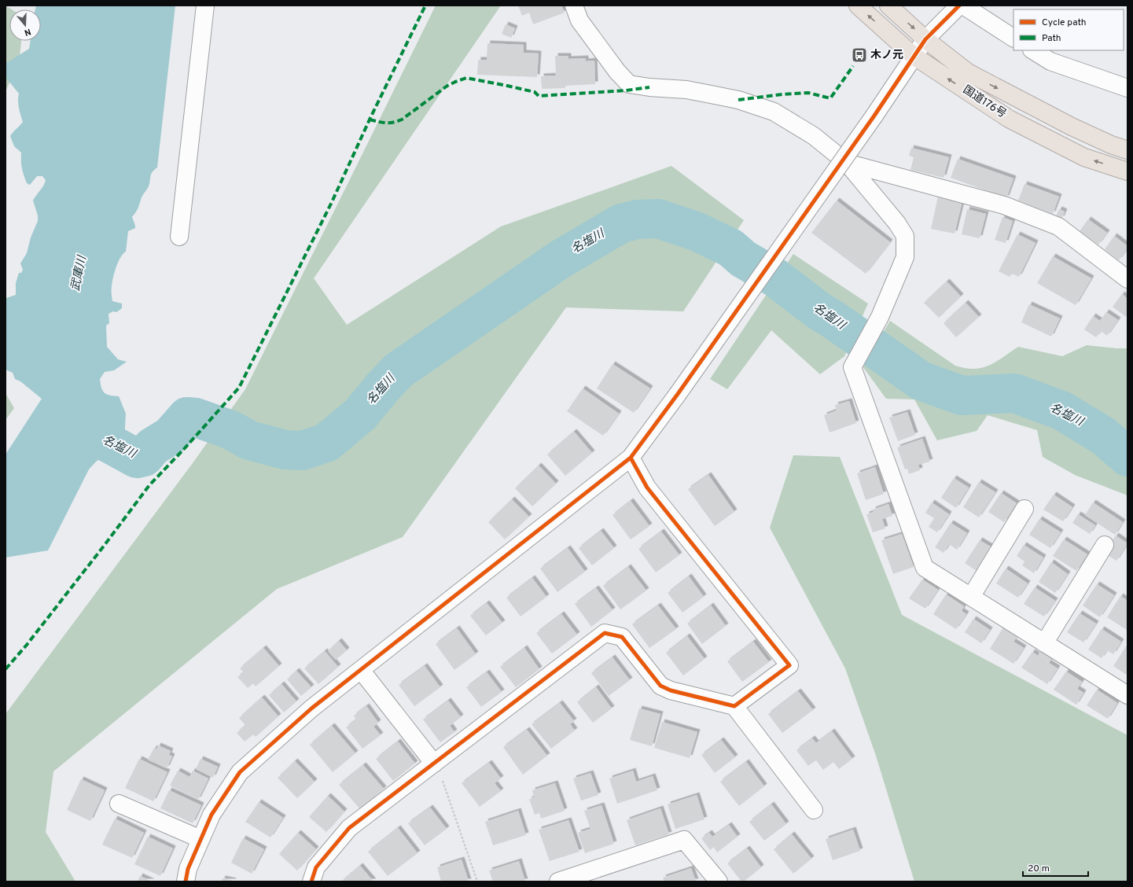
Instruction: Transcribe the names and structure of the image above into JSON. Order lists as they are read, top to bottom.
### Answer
{
  "streets": {
    "highway": ["国道176号"]
  },
  "water": ["名塩川", "武庫川"],
  "places": {
    "bus stop": ["木ノ元"]
  },
  "legend": ["Cycle path", "Path"],
  "scale_bar": "20 m",
  "north": "bottom"
}
